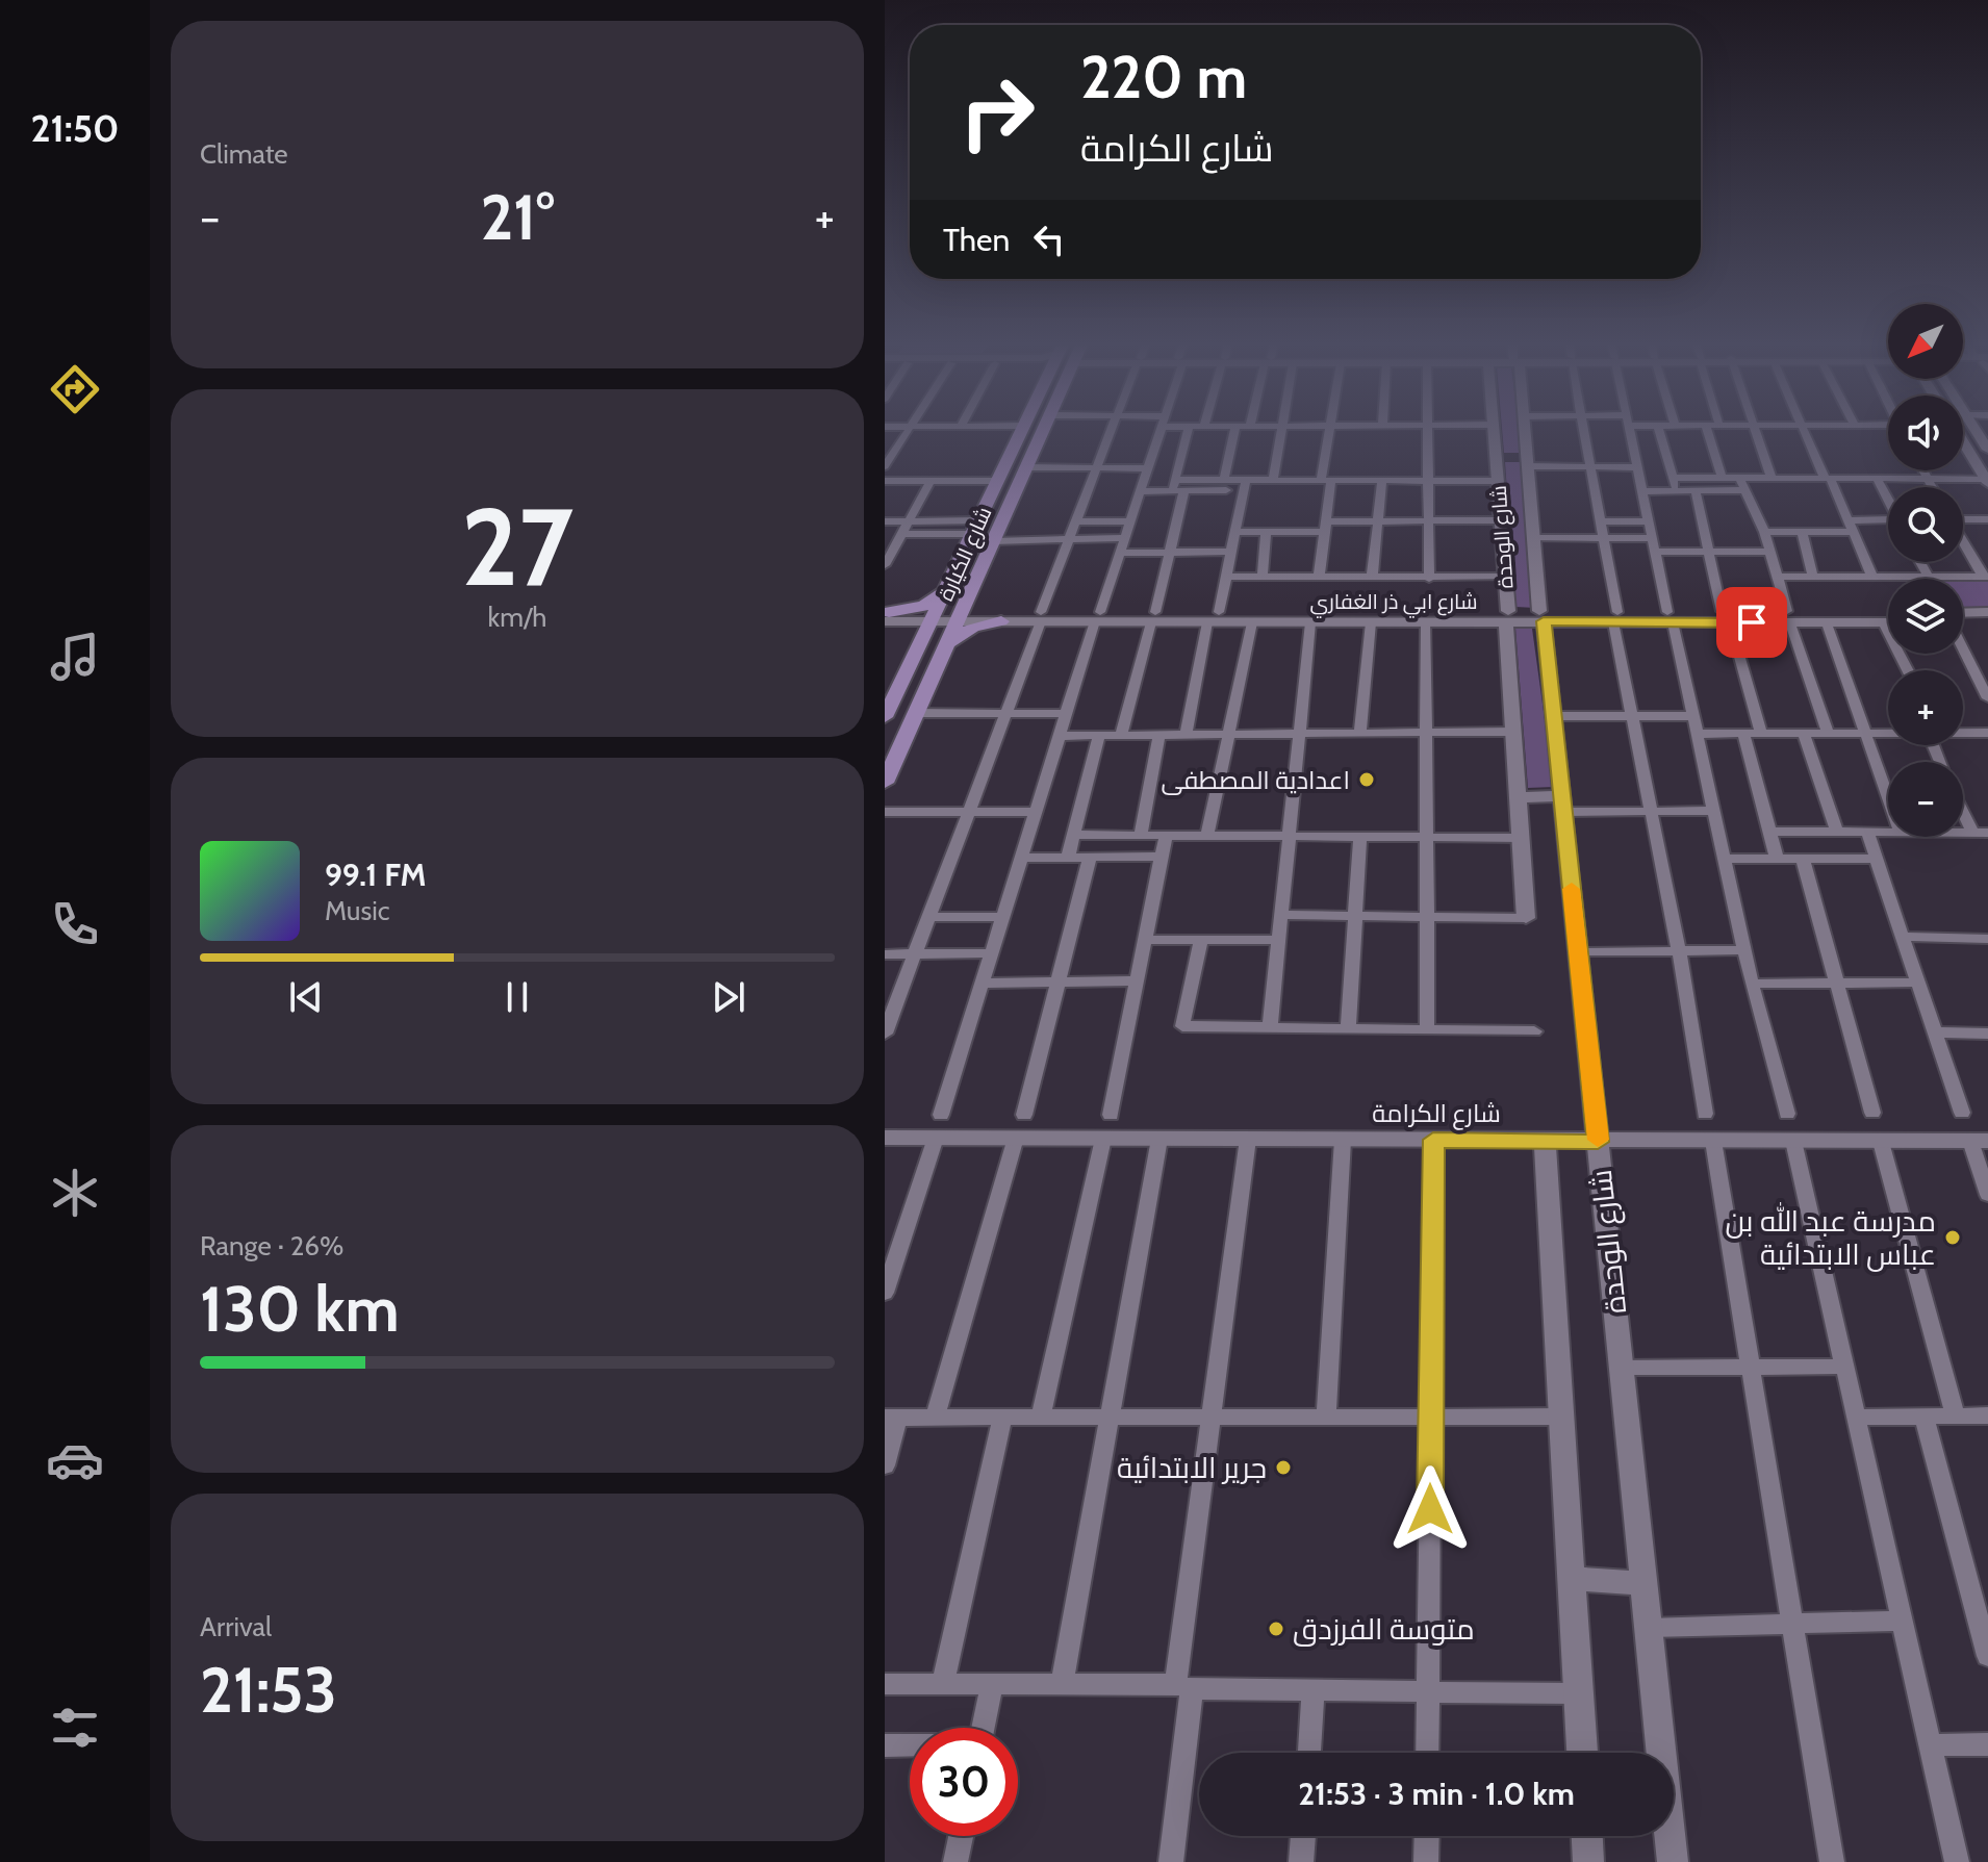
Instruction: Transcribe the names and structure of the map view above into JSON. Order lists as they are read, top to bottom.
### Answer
{
  "streets": {
    "main road": ["شارع الكيارة"],
    "street": ["شارع الوحدة", "شارع ابي ذر الغفاري", "شارع الكرامة"]
  },
  "crossings": [
    ["شارع الوحدة", "شارع ابي ذر الغفاري"],
    ["شارع الوحدة", "شارع الكرامة"],
    ["شارع الكيارة", "شارع ابي ذر الغفاري"]
  ],
  "places": [
    "اعدادية المصطفى",
    "مدرسة عبد الله بن عباس الابتدائية",
    "جرير الابتدائية",
    "متوسة الفرزدق"
  ],
  "north": "bottom left",
  "page": {
    "tabs": "21:50",
    "tile": [
      "Climate",
      ["27", "km/h"],
      ["Range · 26%", "130 km"],
      ["Arrival", "21:53"]
    ],
    "turn": ["220 m", "شارع الكرامة"],
    "heat": ["−", "21°", "+"],
    "then": "Then",
    "map_buttons": ["+", "−"],
    "song": ["99.1 FM", "Music"],
    "limit": "30",
    "trip": "21:53 · 3 min · 1.0 km"
  }
}
